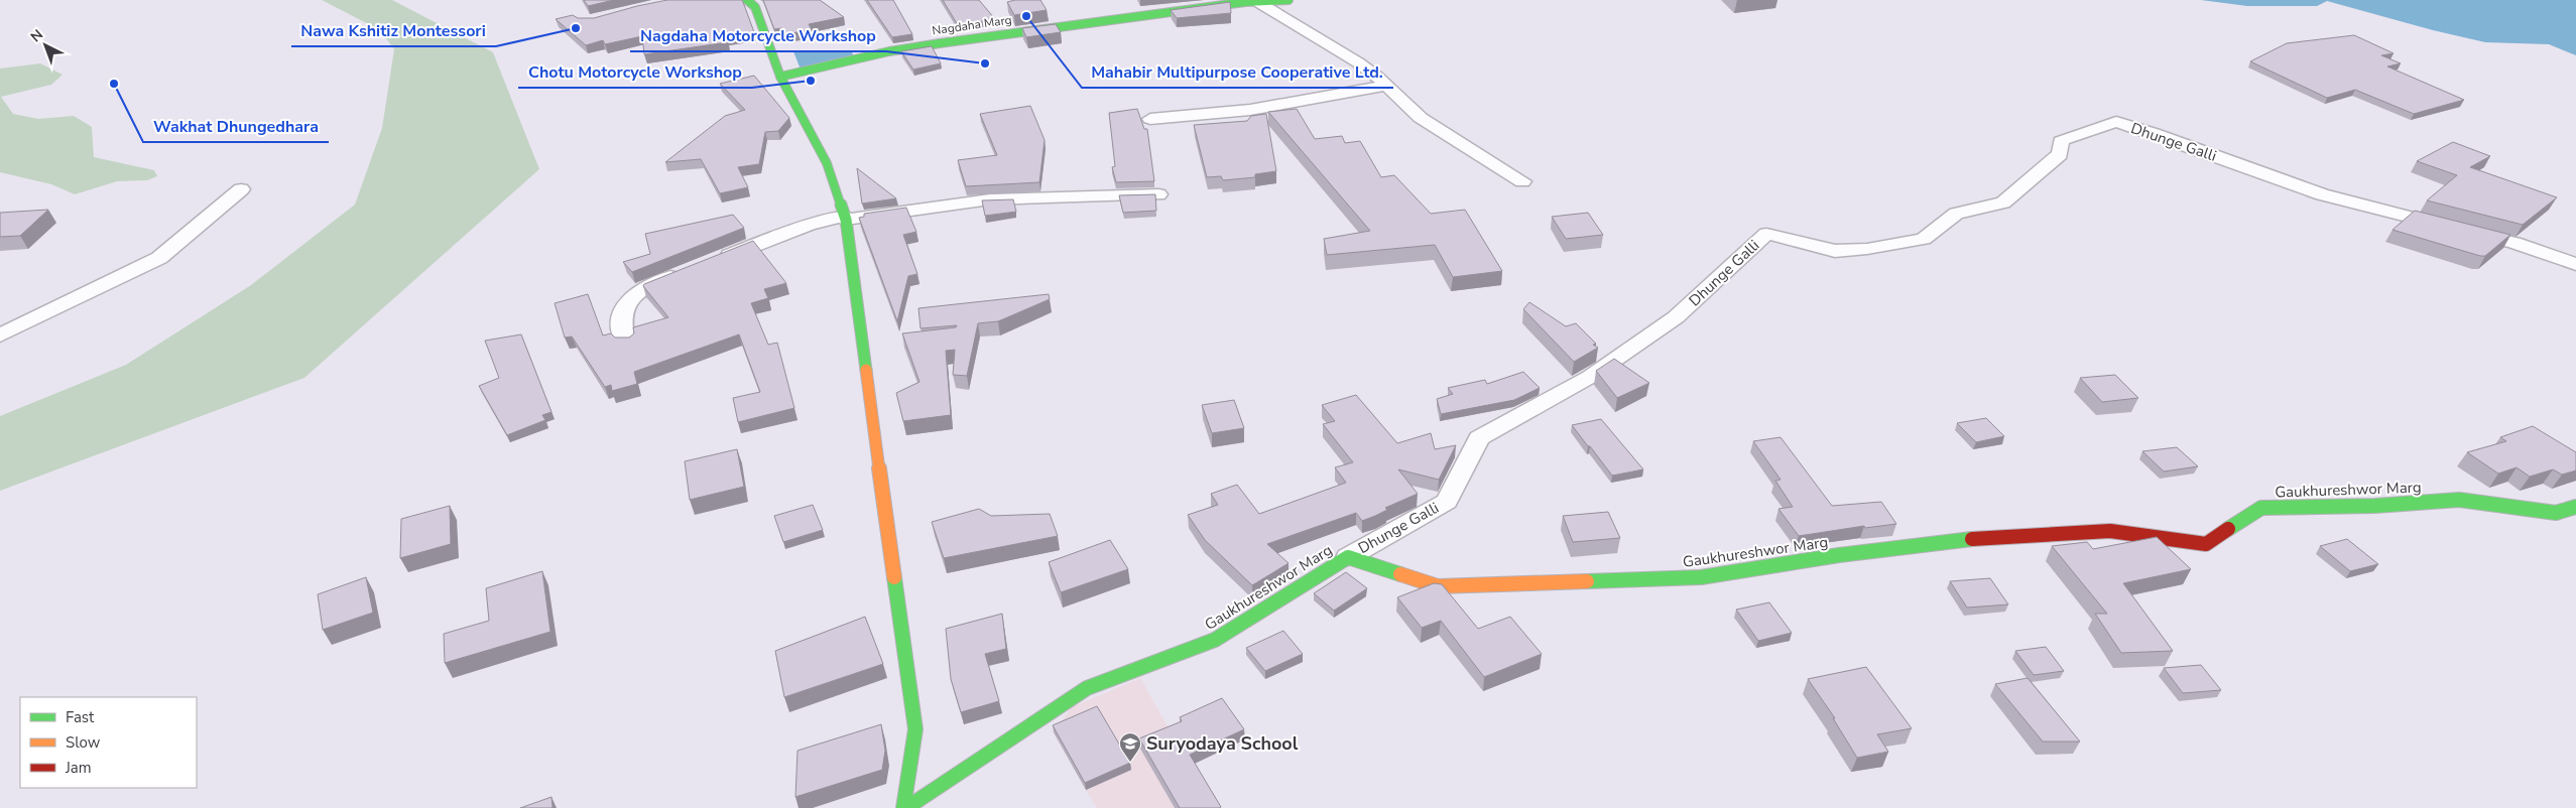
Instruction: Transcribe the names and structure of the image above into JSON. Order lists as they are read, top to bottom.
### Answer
{
  "streets": {
    "street": ["Nagdaha Marg", "Dhunge Galli", "Gaukhureshwor Marg"]
  },
  "crossings": [
    ["Dhunge Galli", "Gaukhureshwor Marg"]
  ],
  "places": {
    "other": [
      "Mahabir Multipurpose Cooperative Ltd.",
      "Nawa Kshitiz Montessori",
      "Nagdaha Motorcycle Workshop",
      "Chotu Motorcycle Workshop",
      "Wakhat Dhungedhara"
    ],
    "school or university": ["Suryodaya School"]
  },
  "legend": ["Fast", "Slow", "Jam"],
  "north": "top left"
}
